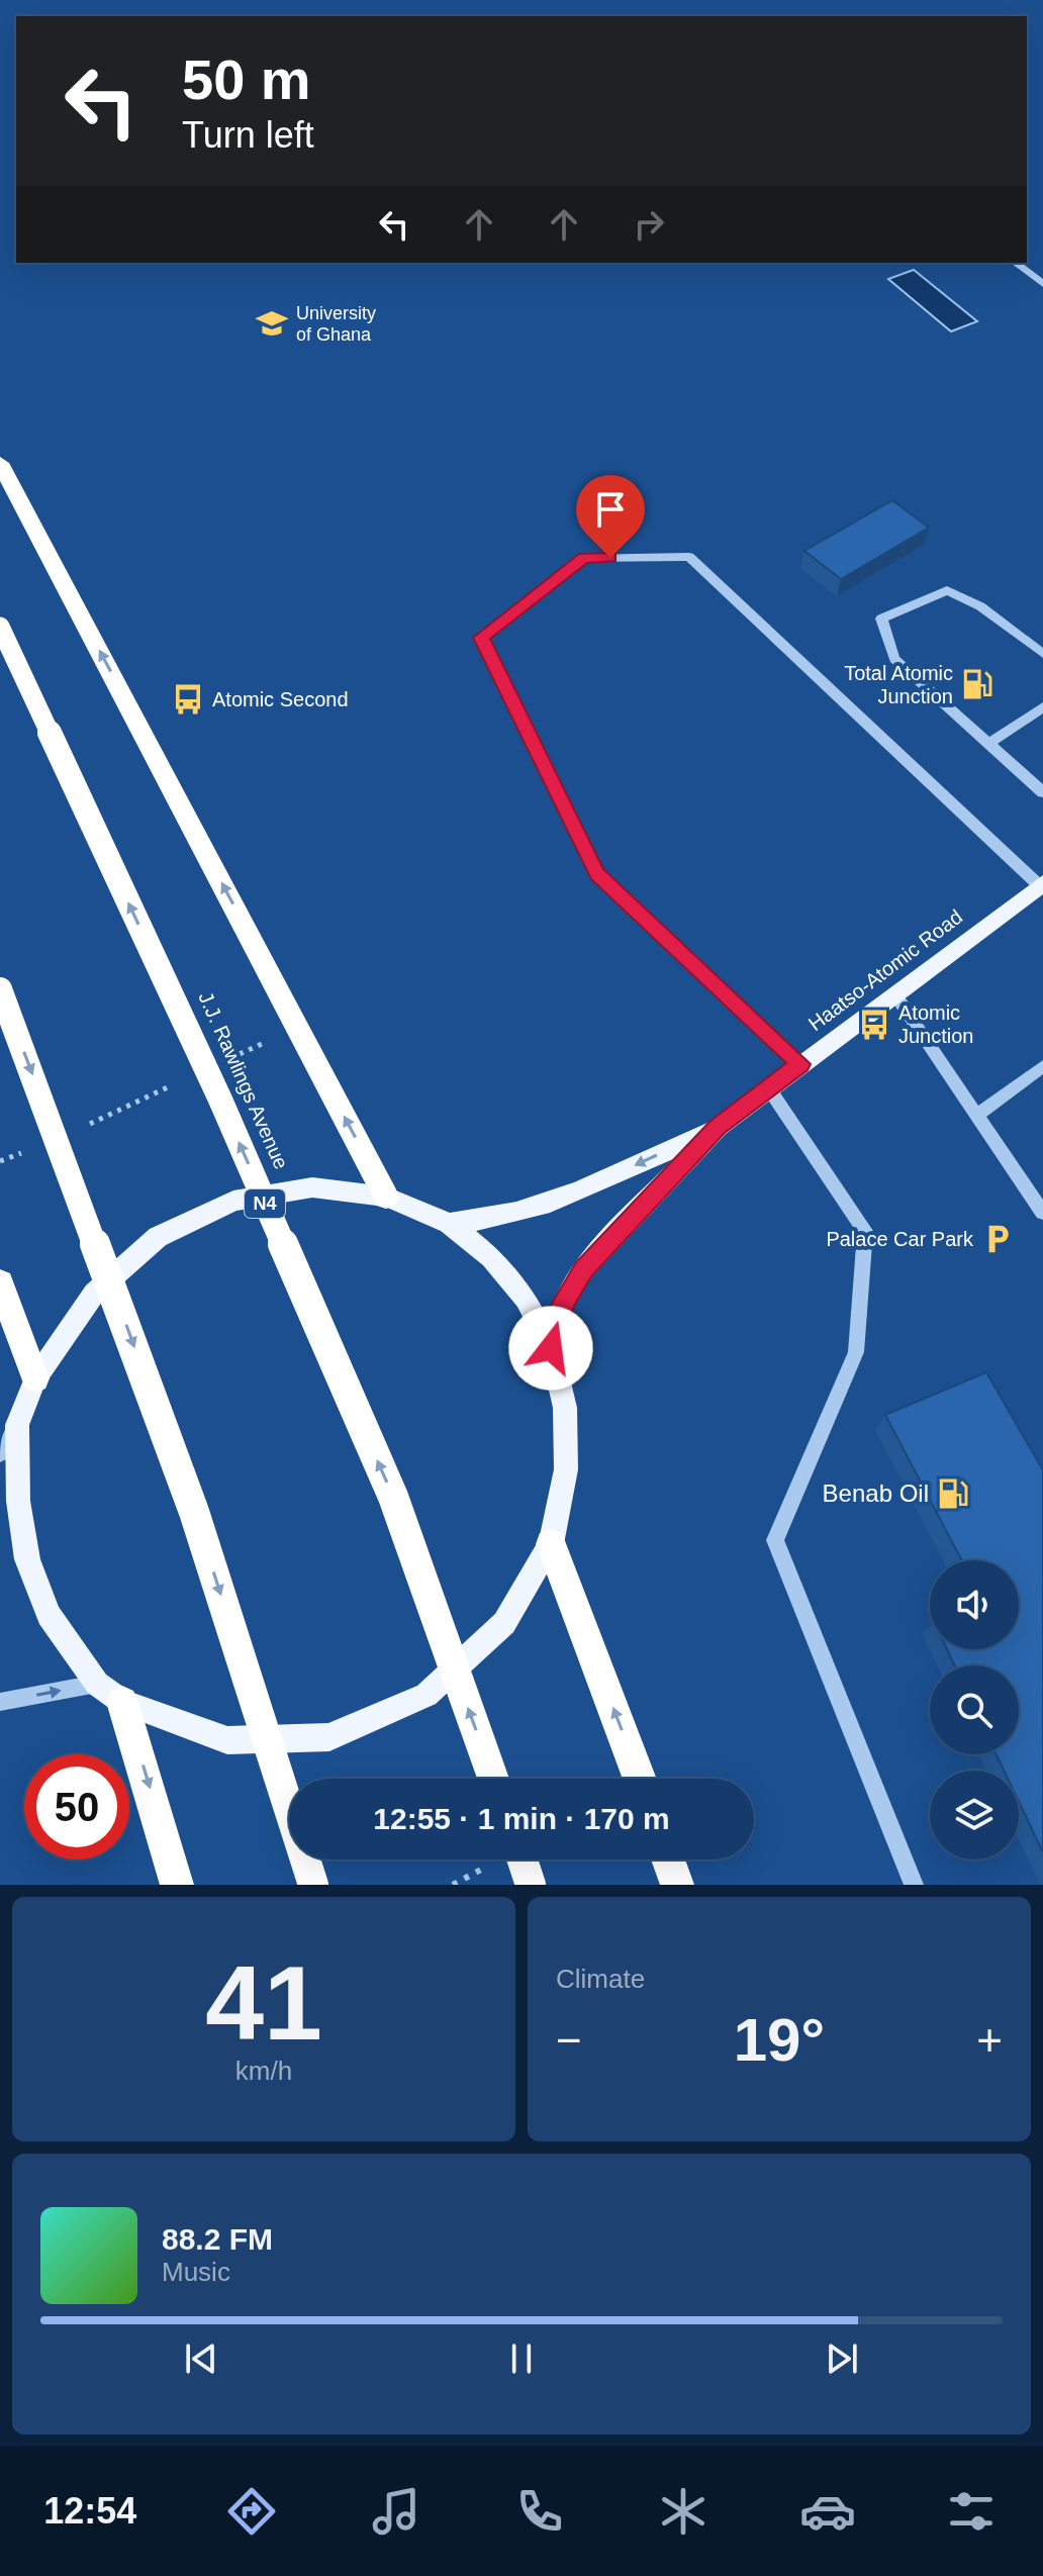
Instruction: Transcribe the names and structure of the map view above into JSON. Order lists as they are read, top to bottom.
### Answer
{
  "streets": {
    "highway": ["J.J. Rawlings Avenue", "N4"],
    "main road": ["Haatso-Atomic Road"]
  },
  "places": {
    "school or university": ["University of Ghana"],
    "fuel station": ["Total Atomic Junction", "Benab Oil"],
    "bus stop": ["Atomic Second", "Atomic Junction"],
    "parking": ["Palace Car Park"]
  },
  "page": {
    "turn": ["50 m", "Turn left"],
    "limit": "50",
    "trip": "12:55 · 1 min · 170 m",
    "tile": [
      ["41", "km/h"],
      "Climate"
    ],
    "heat": ["−", "19°", "+"],
    "song": ["88.2 FM", "Music"],
    "tabs": "12:54"
  }
}
